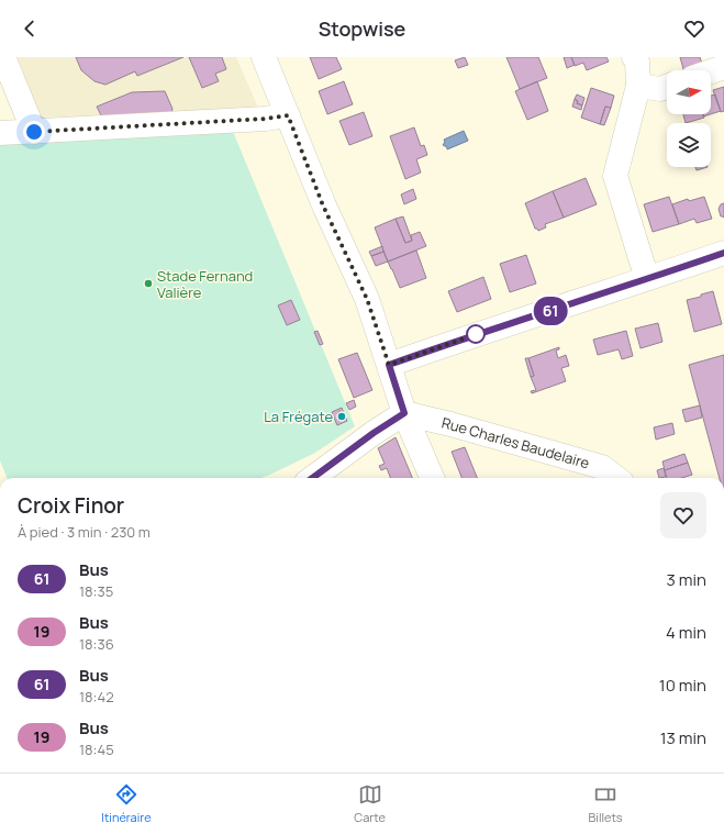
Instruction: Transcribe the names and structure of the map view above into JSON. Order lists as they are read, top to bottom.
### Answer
{
  "streets": {
    "street": ["Rue Charles Baudelaire"]
  },
  "places": ["Stade Fernand Valière", "La Frégate"],
  "lines": ["bus line 61"],
  "north": "right",
  "page": {
    "header": "Stopwise",
    "on_map": "61",
    "heading": ["Croix Finor", "À pied · 3 min · 230 m"],
    "list": [
      {
        "mark": "61",
        "name": "Bus",
        "note": "18:35",
        "value": "3 min"
      },
      {
        "mark": "19",
        "name": "Bus",
        "note": "18:36",
        "value": "4 min"
      },
      {
        "mark": "61",
        "name": "Bus",
        "note": "18:42",
        "value": "10 min"
      },
      {
        "mark": "19",
        "name": "Bus",
        "note": "18:45",
        "value": "13 min"
      }
    ],
    "tabs": ["Itinéraire", "Carte", "Billets"]
  }
}
